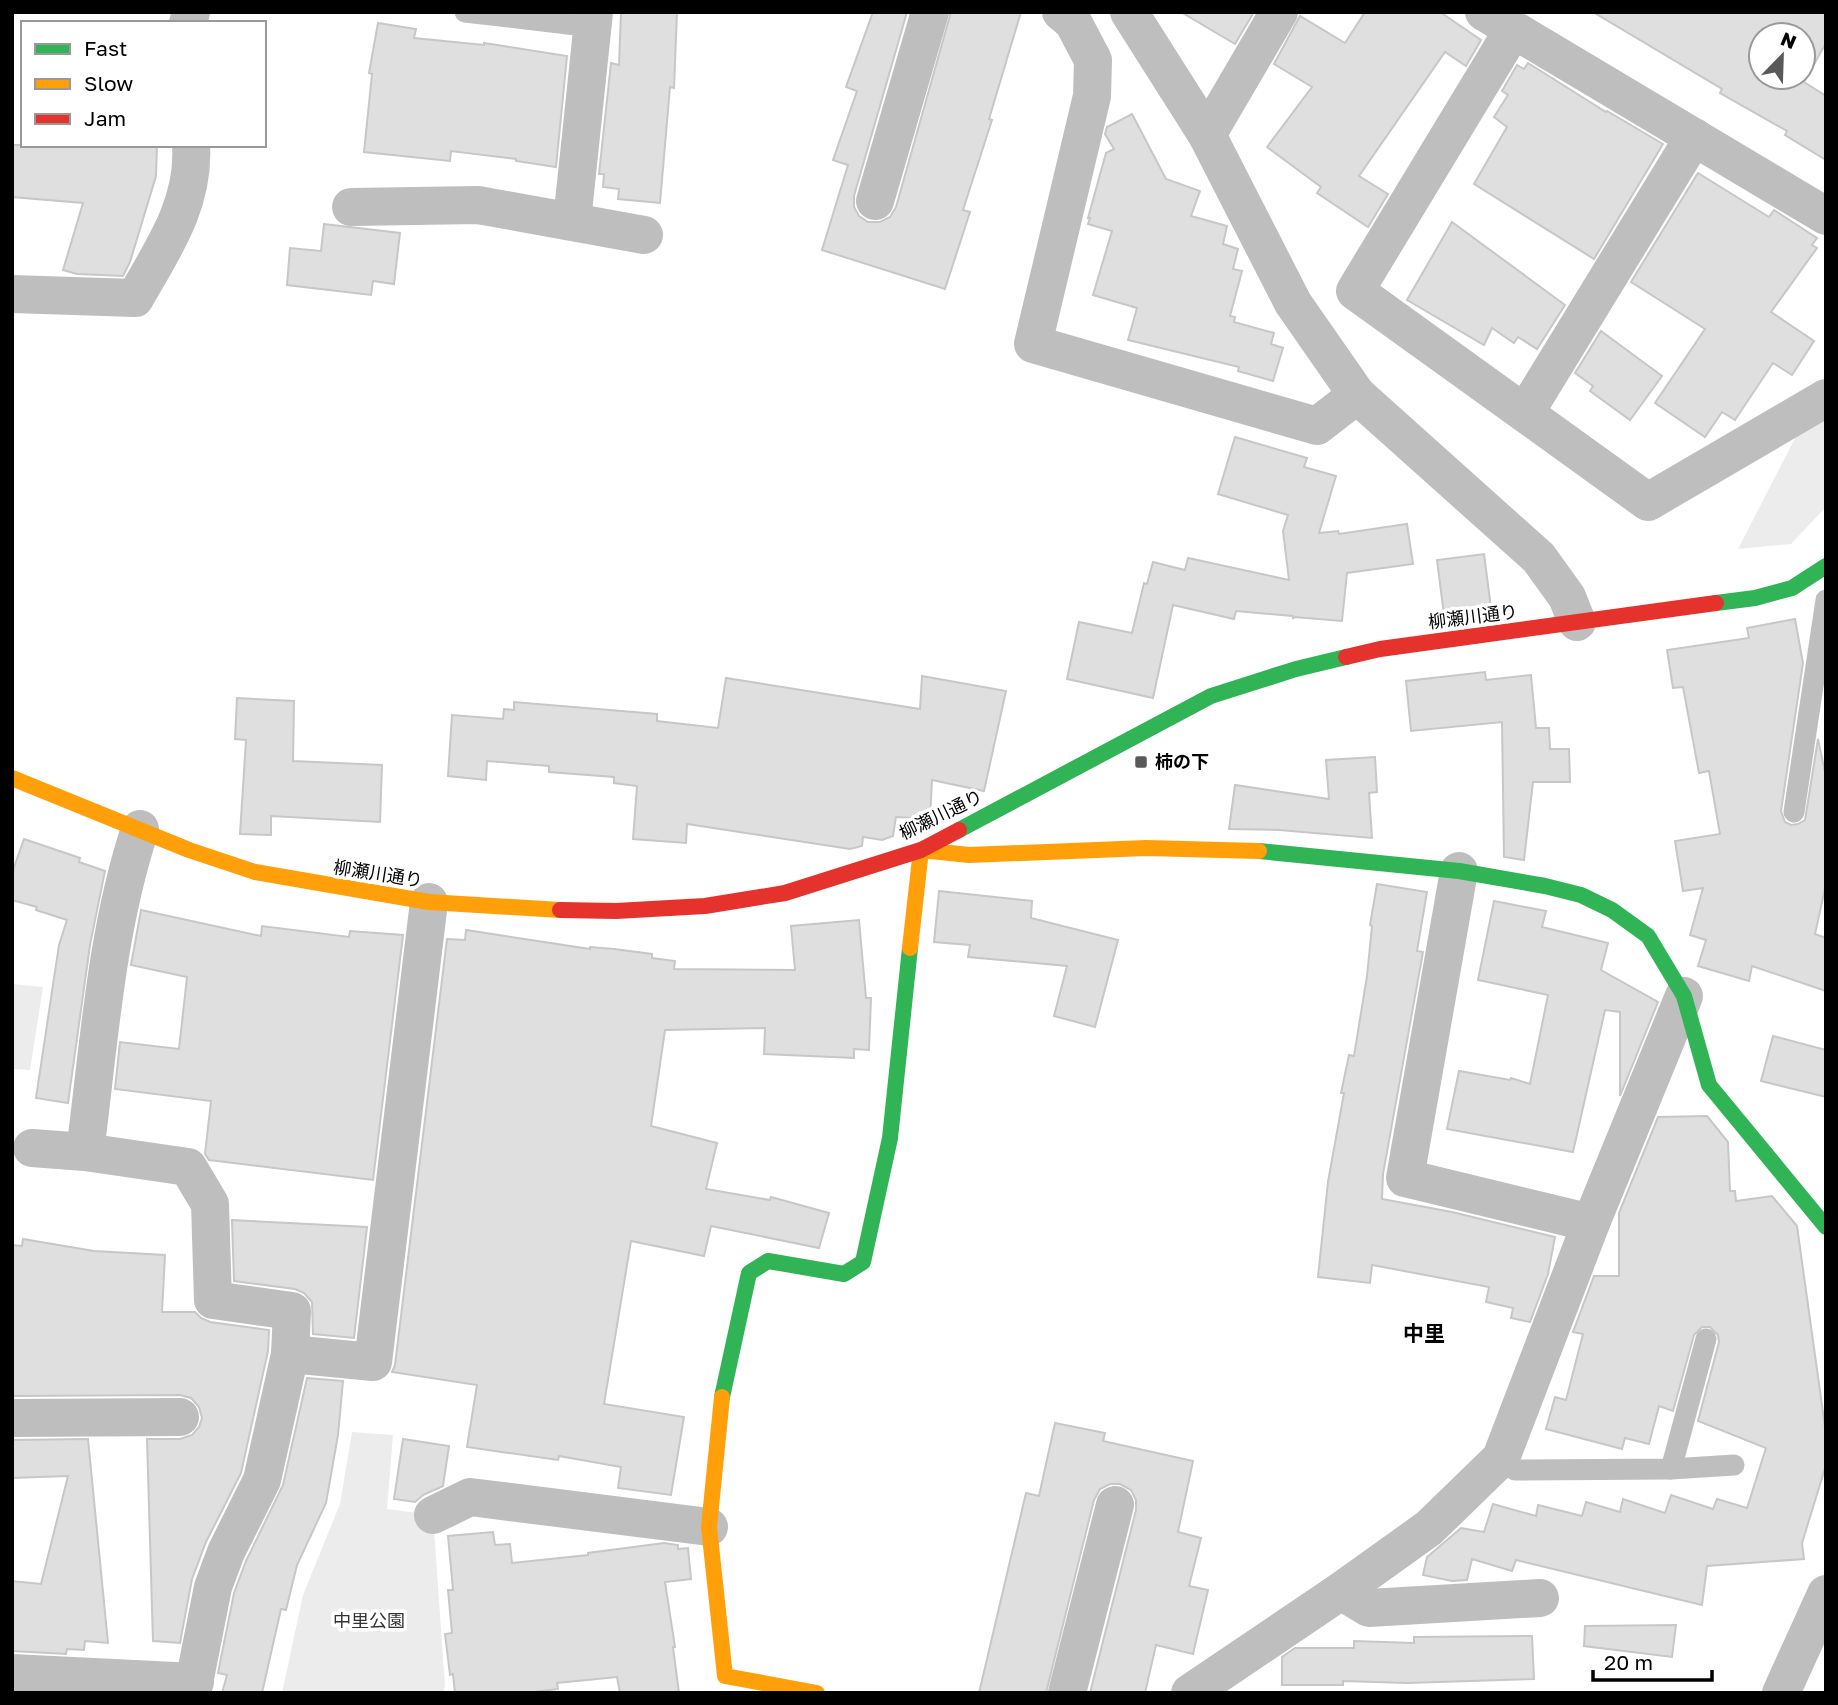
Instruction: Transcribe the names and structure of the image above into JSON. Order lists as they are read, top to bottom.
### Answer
{
  "streets": {
    "street": ["柳瀬川通り"]
  },
  "districts": ["中里"],
  "parks": ["中里公園"],
  "places": {
    "transit": ["柿の下"]
  },
  "legend": ["Fast", "Slow", "Jam"],
  "scale_bar": "20 m",
  "north": "top right"
}
